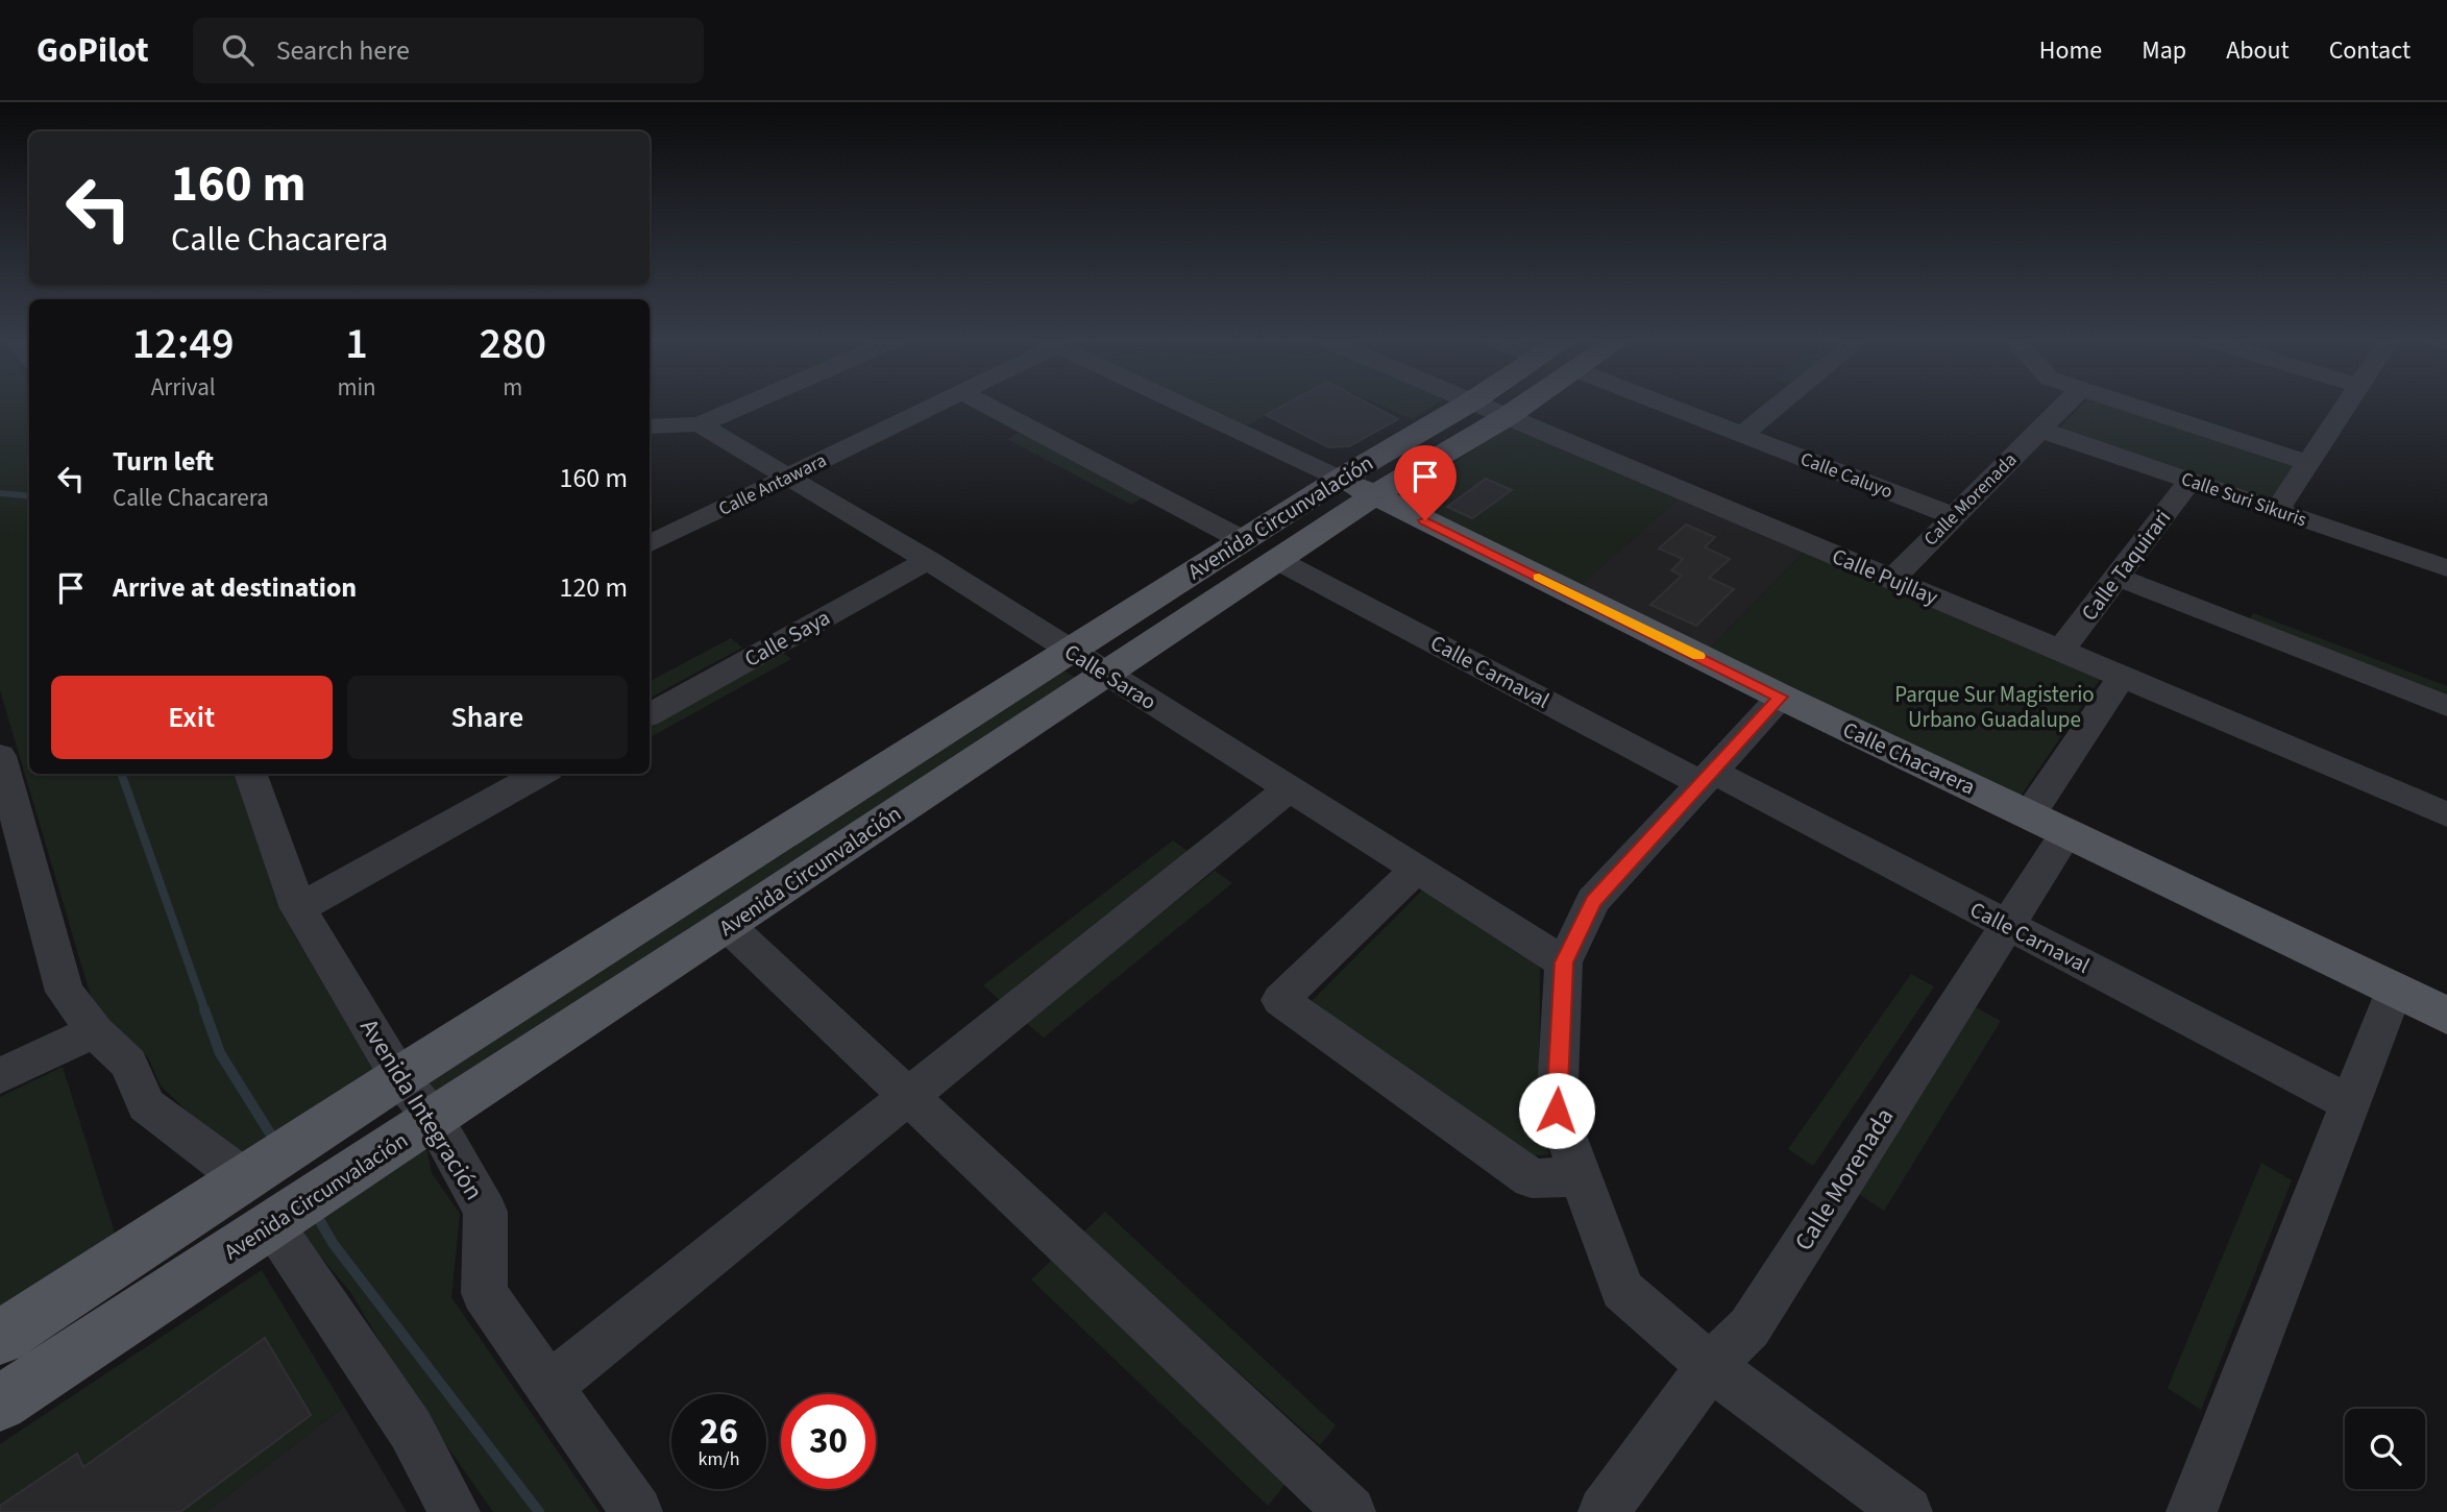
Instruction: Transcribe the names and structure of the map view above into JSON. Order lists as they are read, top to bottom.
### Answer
{
  "streets": {
    "main road": ["Avenida Circunvalación", "Calle Chacarera"],
    "street": [
      "Calle Caluyo",
      "Calle Antawara",
      "Calle Morenada",
      "Calle Suri Sikuris",
      "Calle Taquirari",
      "Calle Pujllay",
      "Calle Saya",
      "Calle Carnaval",
      "Calle Sarao",
      "Avenida Integración"
    ]
  },
  "crossings": [
    ["Calle Caluyo", "Calle Morenada"],
    ["Calle Antawara", "Calle Sarao"],
    ["Calle Morenada", "Calle Suri Sikuris"],
    ["Calle Morenada", "Calle Pujllay"],
    ["Calle Morenada", "Calle Carnaval"],
    ["Calle Morenada", "Calle Chacarera"],
    ["Calle Suri Sikuris", "Calle Taquirari"],
    ["Avenida Circunvalación", "Calle Pujllay"],
    ["Avenida Circunvalación", "Calle Carnaval"],
    ["Avenida Circunvalación", "Calle Sarao"],
    ["Avenida Circunvalación", "Calle Chacarera"],
    ["Avenida Circunvalación", "Avenida Integración"],
    ["Calle Taquirari", "Calle Pujllay"],
    ["Calle Saya", "Calle Sarao"]
  ],
  "parks": ["Parque Sur Magisterio Urbano Guadalupe"],
  "page": {
    "header": "GoPilot",
    "search": "Search here",
    "nav": [
      "Home",
      "Map",
      "About",
      "Contact"
    ],
    "turn": ["160 m", "Calle Chacarera"],
    "eta": [
      "12:49",
      "Arrival",
      "1",
      "min",
      "280",
      "m"
    ],
    "list": [
      {
        "name": "Turn left",
        "note": "Calle Chacarera",
        "value": "160 m"
      },
      {
        "name": "Arrive at destination",
        "value": "120 m"
      }
    ],
    "buttons": ["Exit", "Share"],
    "speed": "26 km/h",
    "limit": "30"
  }
}
